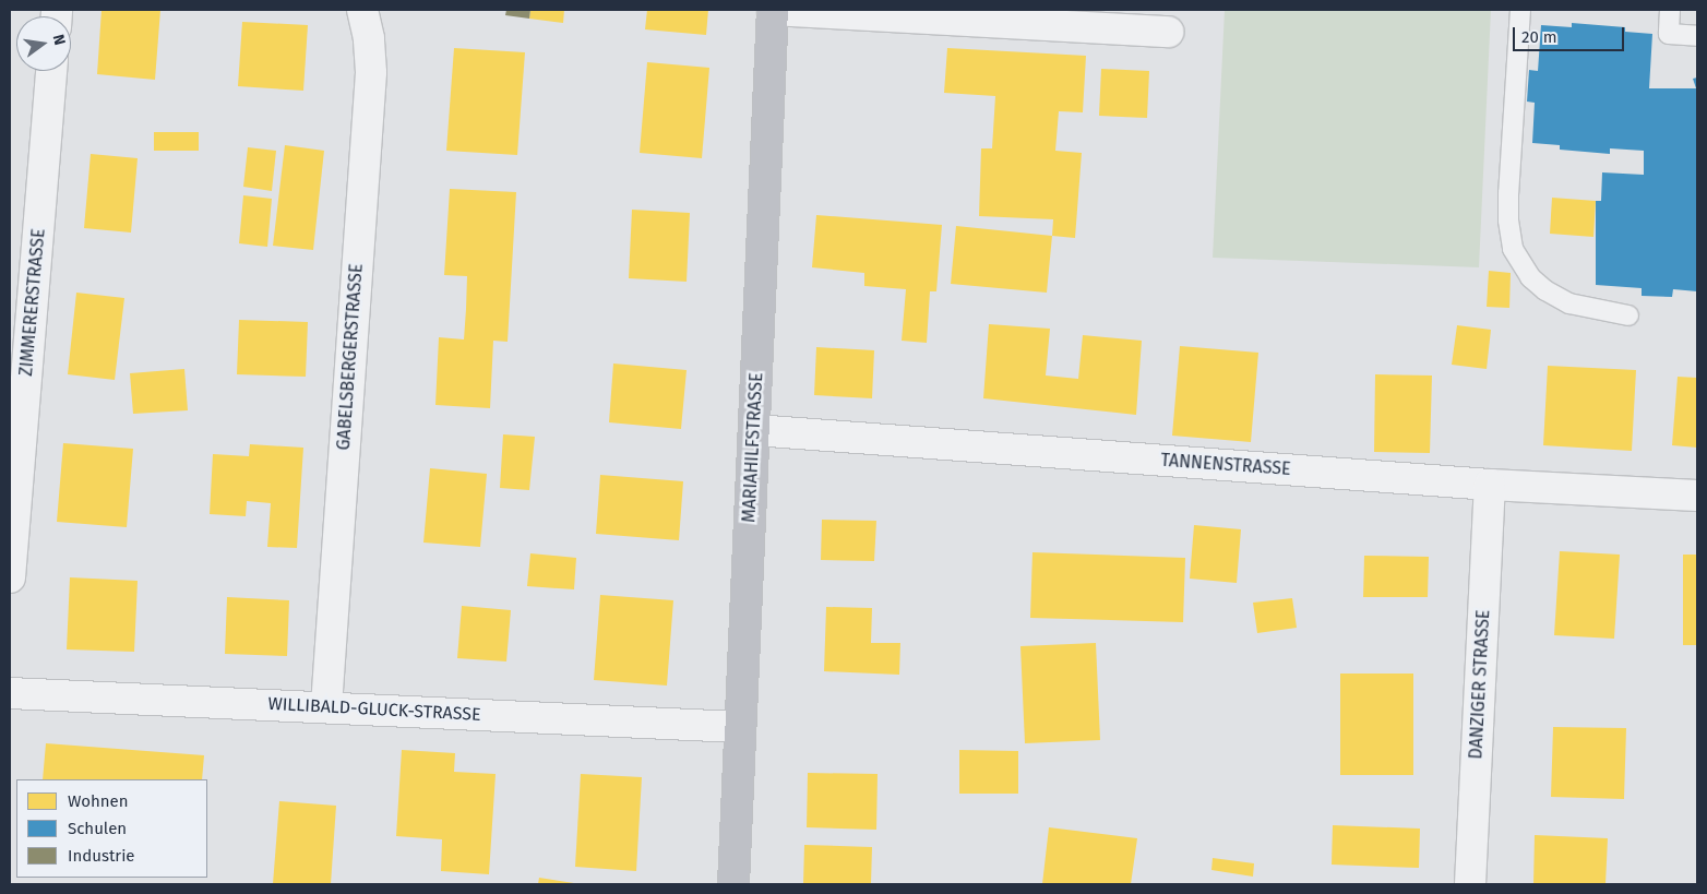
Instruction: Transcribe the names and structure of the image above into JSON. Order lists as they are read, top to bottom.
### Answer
{
  "streets": {
    "street": [
      "ZIMMERERSTRASSE",
      "GABELSBERGERSTRASSE",
      "MARIAHILFSTRASSE",
      "TANNENSTRASSE",
      "DANZIGER STRASSE",
      "WILLIBALD-GLUCK-STRASSE"
    ]
  },
  "crossings": [
    ["GABELSBERGERSTRASSE", "WILLIBALD-GLUCK-STRASSE"],
    ["MARIAHILFSTRASSE", "TANNENSTRASSE"],
    ["MARIAHILFSTRASSE", "WILLIBALD-GLUCK-STRASSE"],
    ["TANNENSTRASSE", "DANZIGER STRASSE"]
  ],
  "legend": ["Wohnen", "Schulen", "Industrie"],
  "scale_bar": "20 m",
  "north": "right"
}
